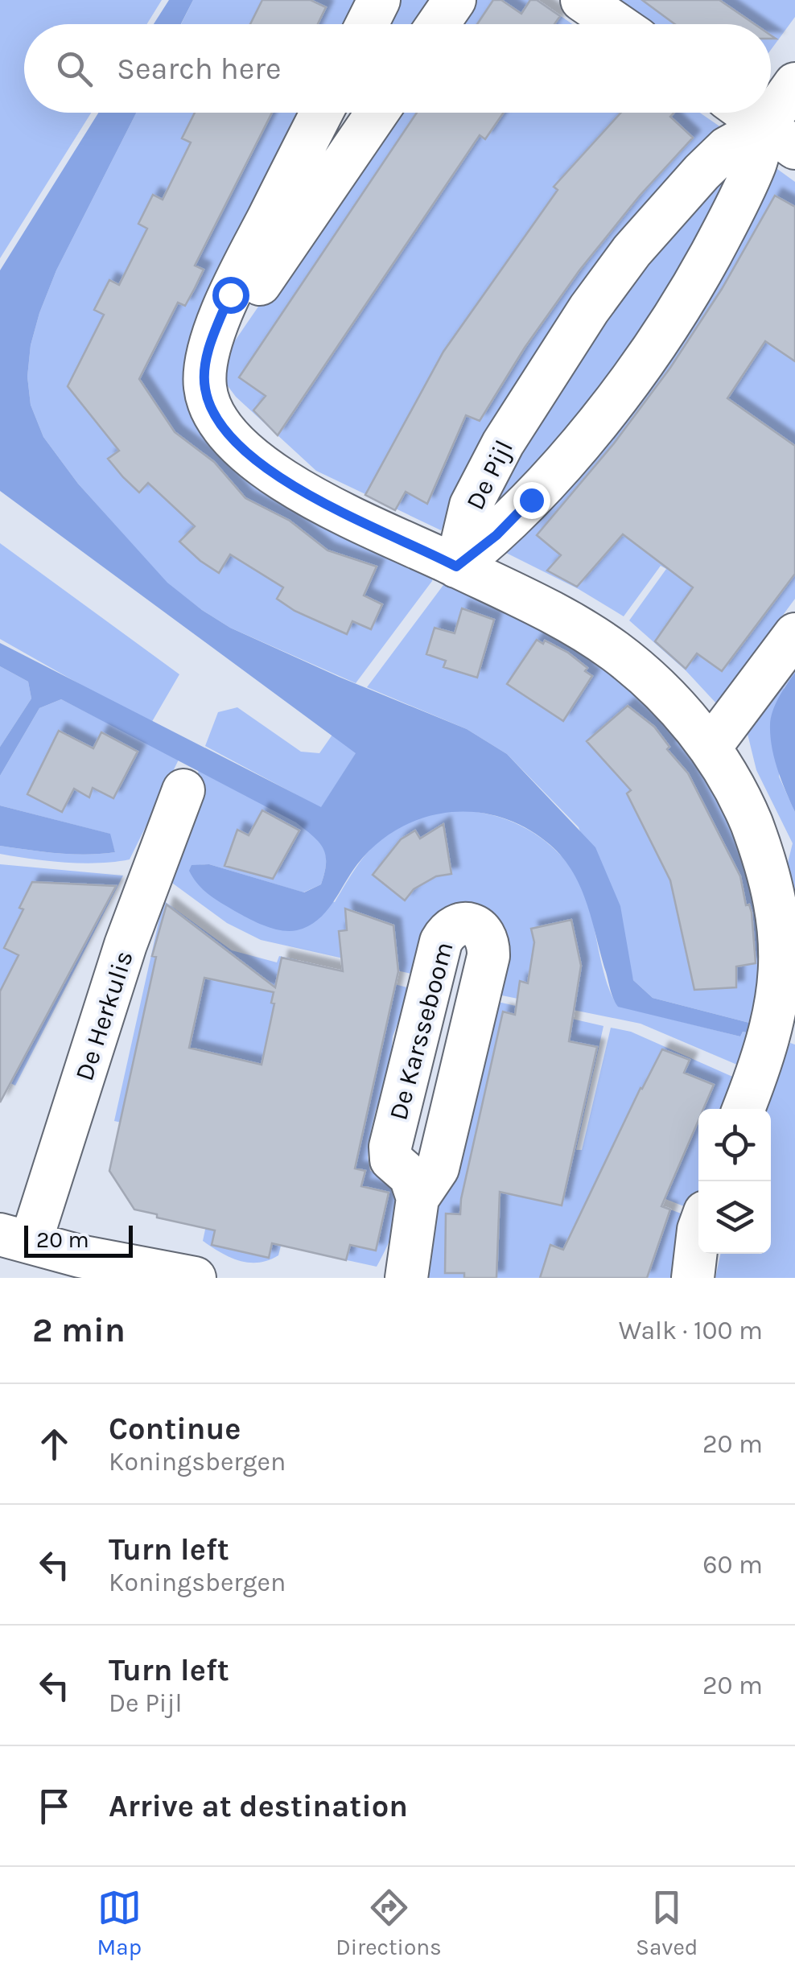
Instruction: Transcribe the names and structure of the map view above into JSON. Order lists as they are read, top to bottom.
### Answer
{
  "streets": {
    "street": ["De Pijl", "De Herkulis", "De Karsseboom"]
  },
  "scale_bar": "20 m",
  "page": {
    "search": "Search here",
    "scale": "20 m",
    "heading": ["2 min", "Walk · 100 m"],
    "list": [
      ["Continue", "Koningsbergen", "20 m"],
      ["Turn left", "Koningsbergen", "60 m"],
      ["Turn left", "De Pijl", "20 m"],
      "Arrive at destination"
    ],
    "nav": ["Map", "Directions", "Saved"]
  }
}
